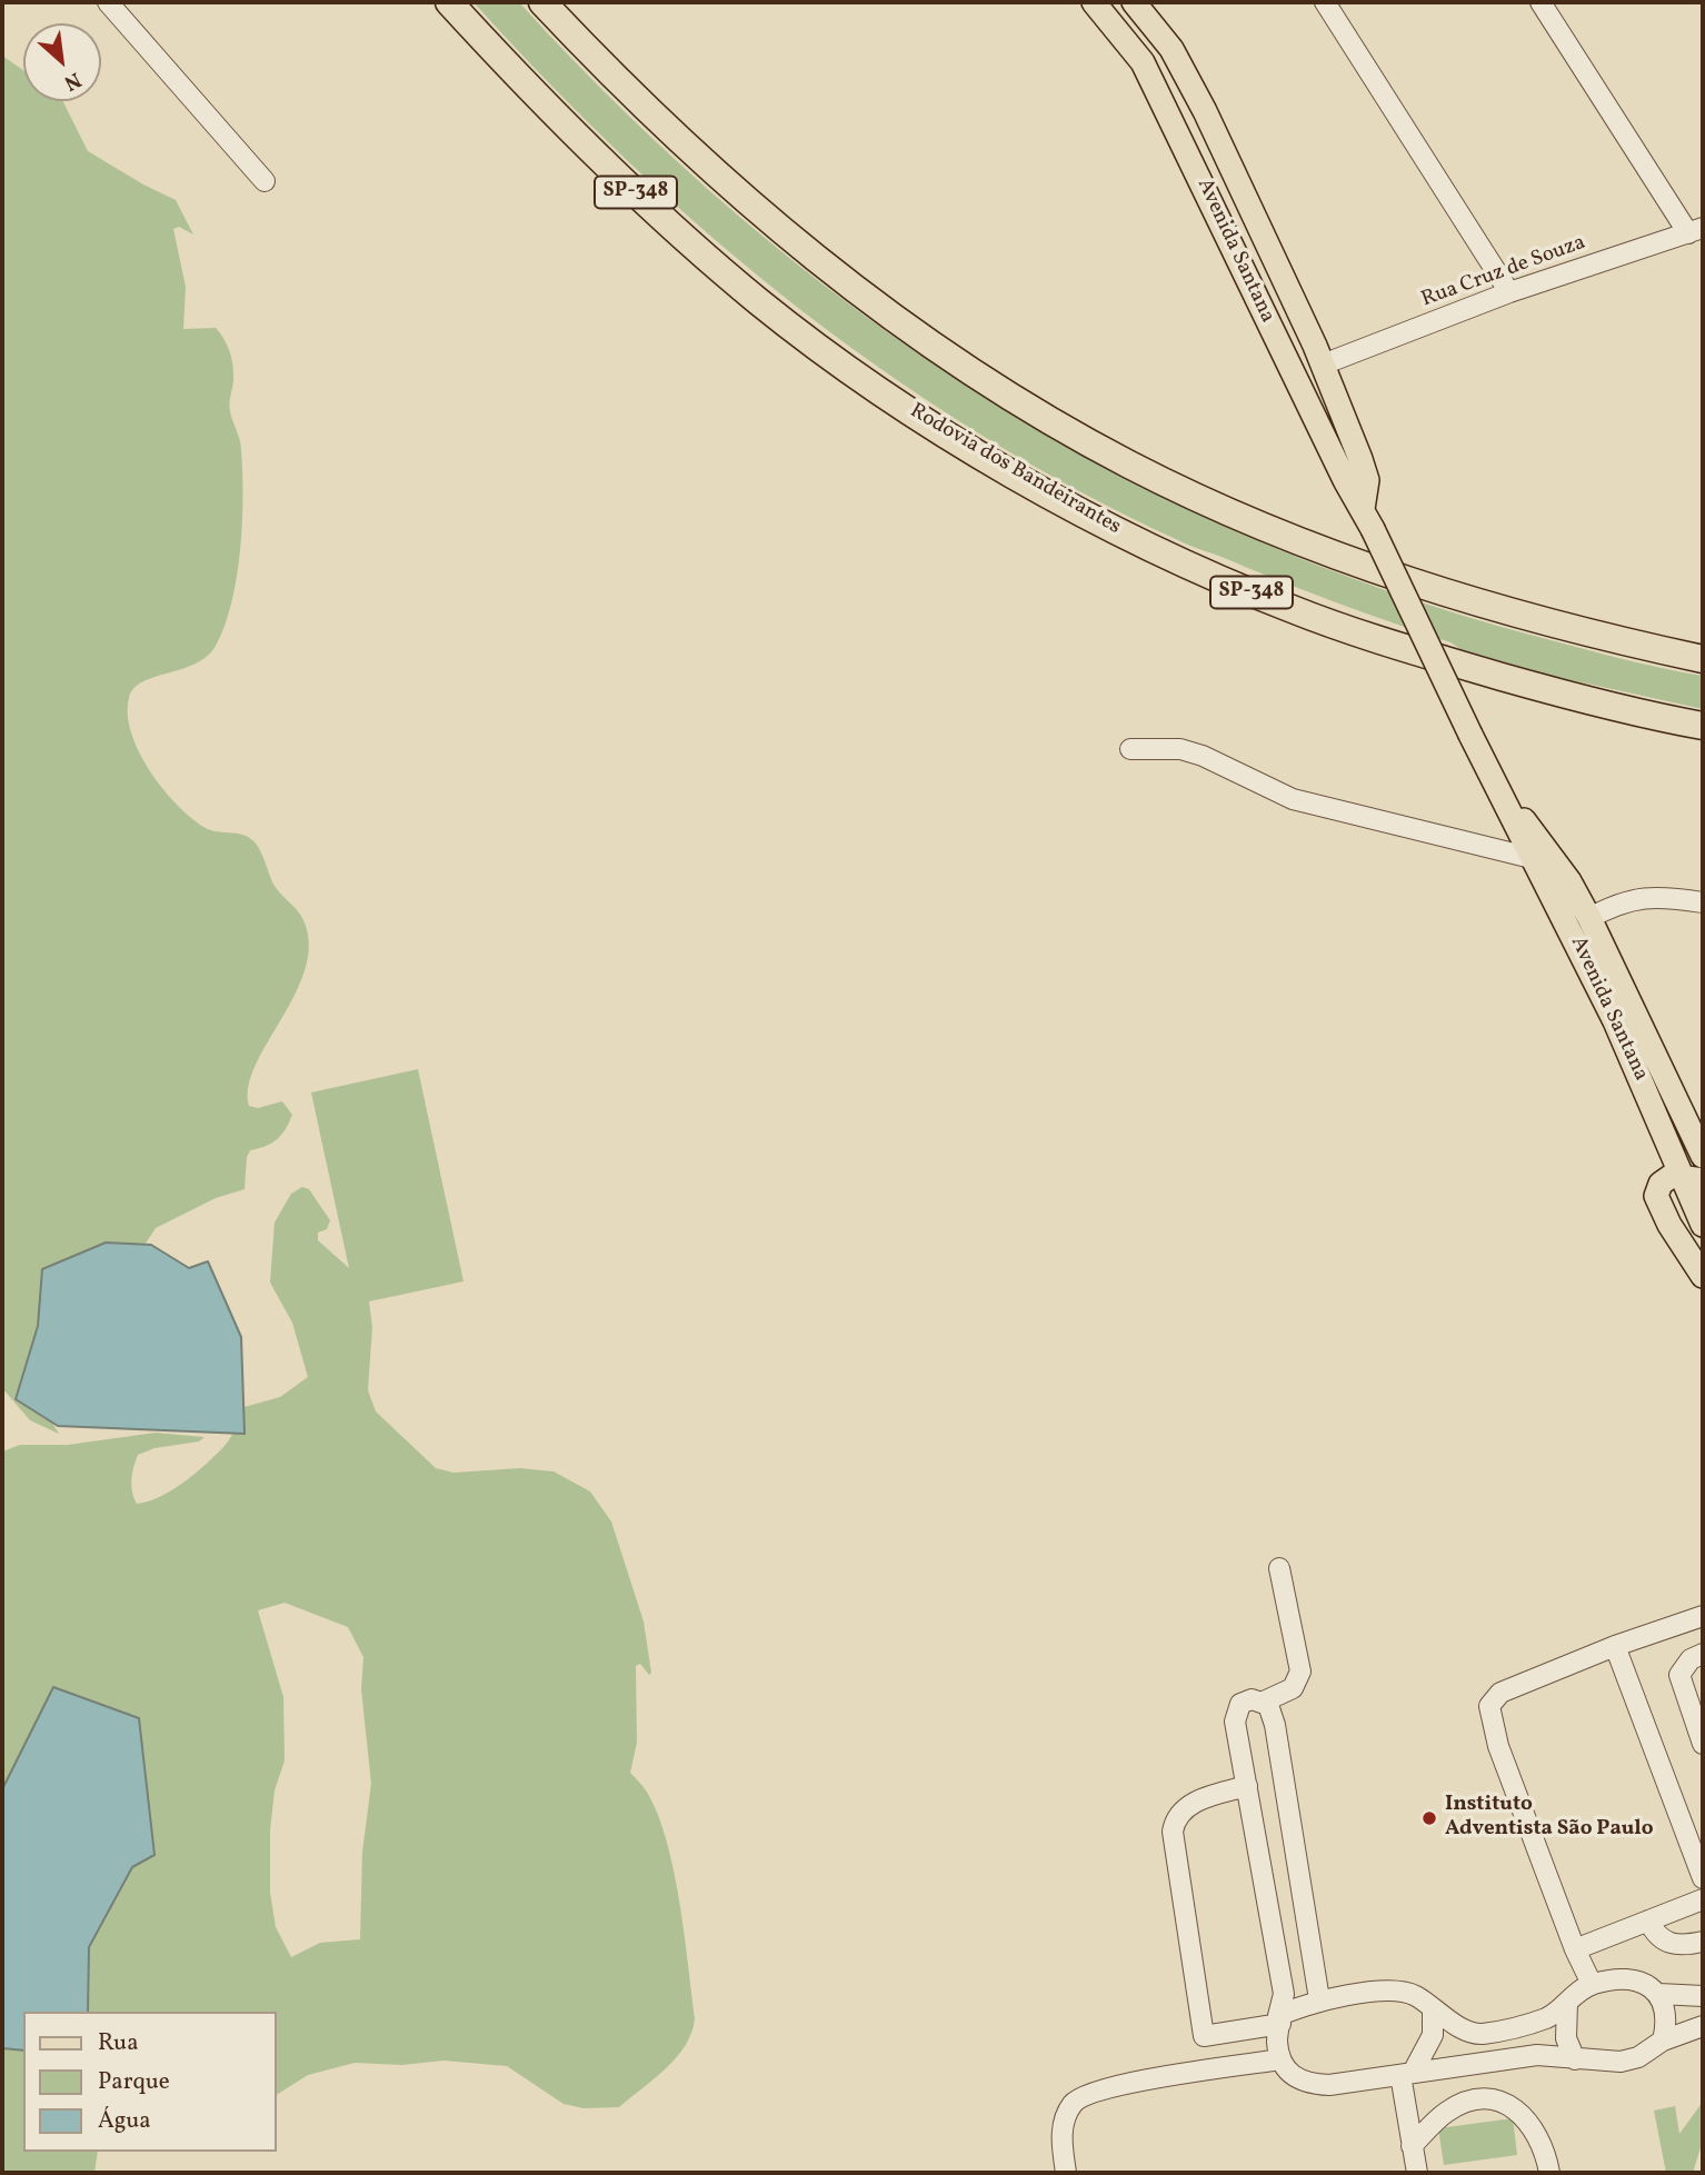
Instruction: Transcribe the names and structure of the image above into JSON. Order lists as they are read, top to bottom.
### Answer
{
  "streets": {
    "highway": ["SP-348", "Rodovia dos Bandeirantes"],
    "main road": ["Avenida Santana"],
    "street": ["Rua Cruz de Souza"]
  },
  "crossings": [
    ["Avenida Santana", "Rua Cruz de Souza"]
  ],
  "places": ["Instituto Adventista São Paulo"],
  "legend": ["Rua", "Parque", "Água"],
  "north": "bottom right"
}
